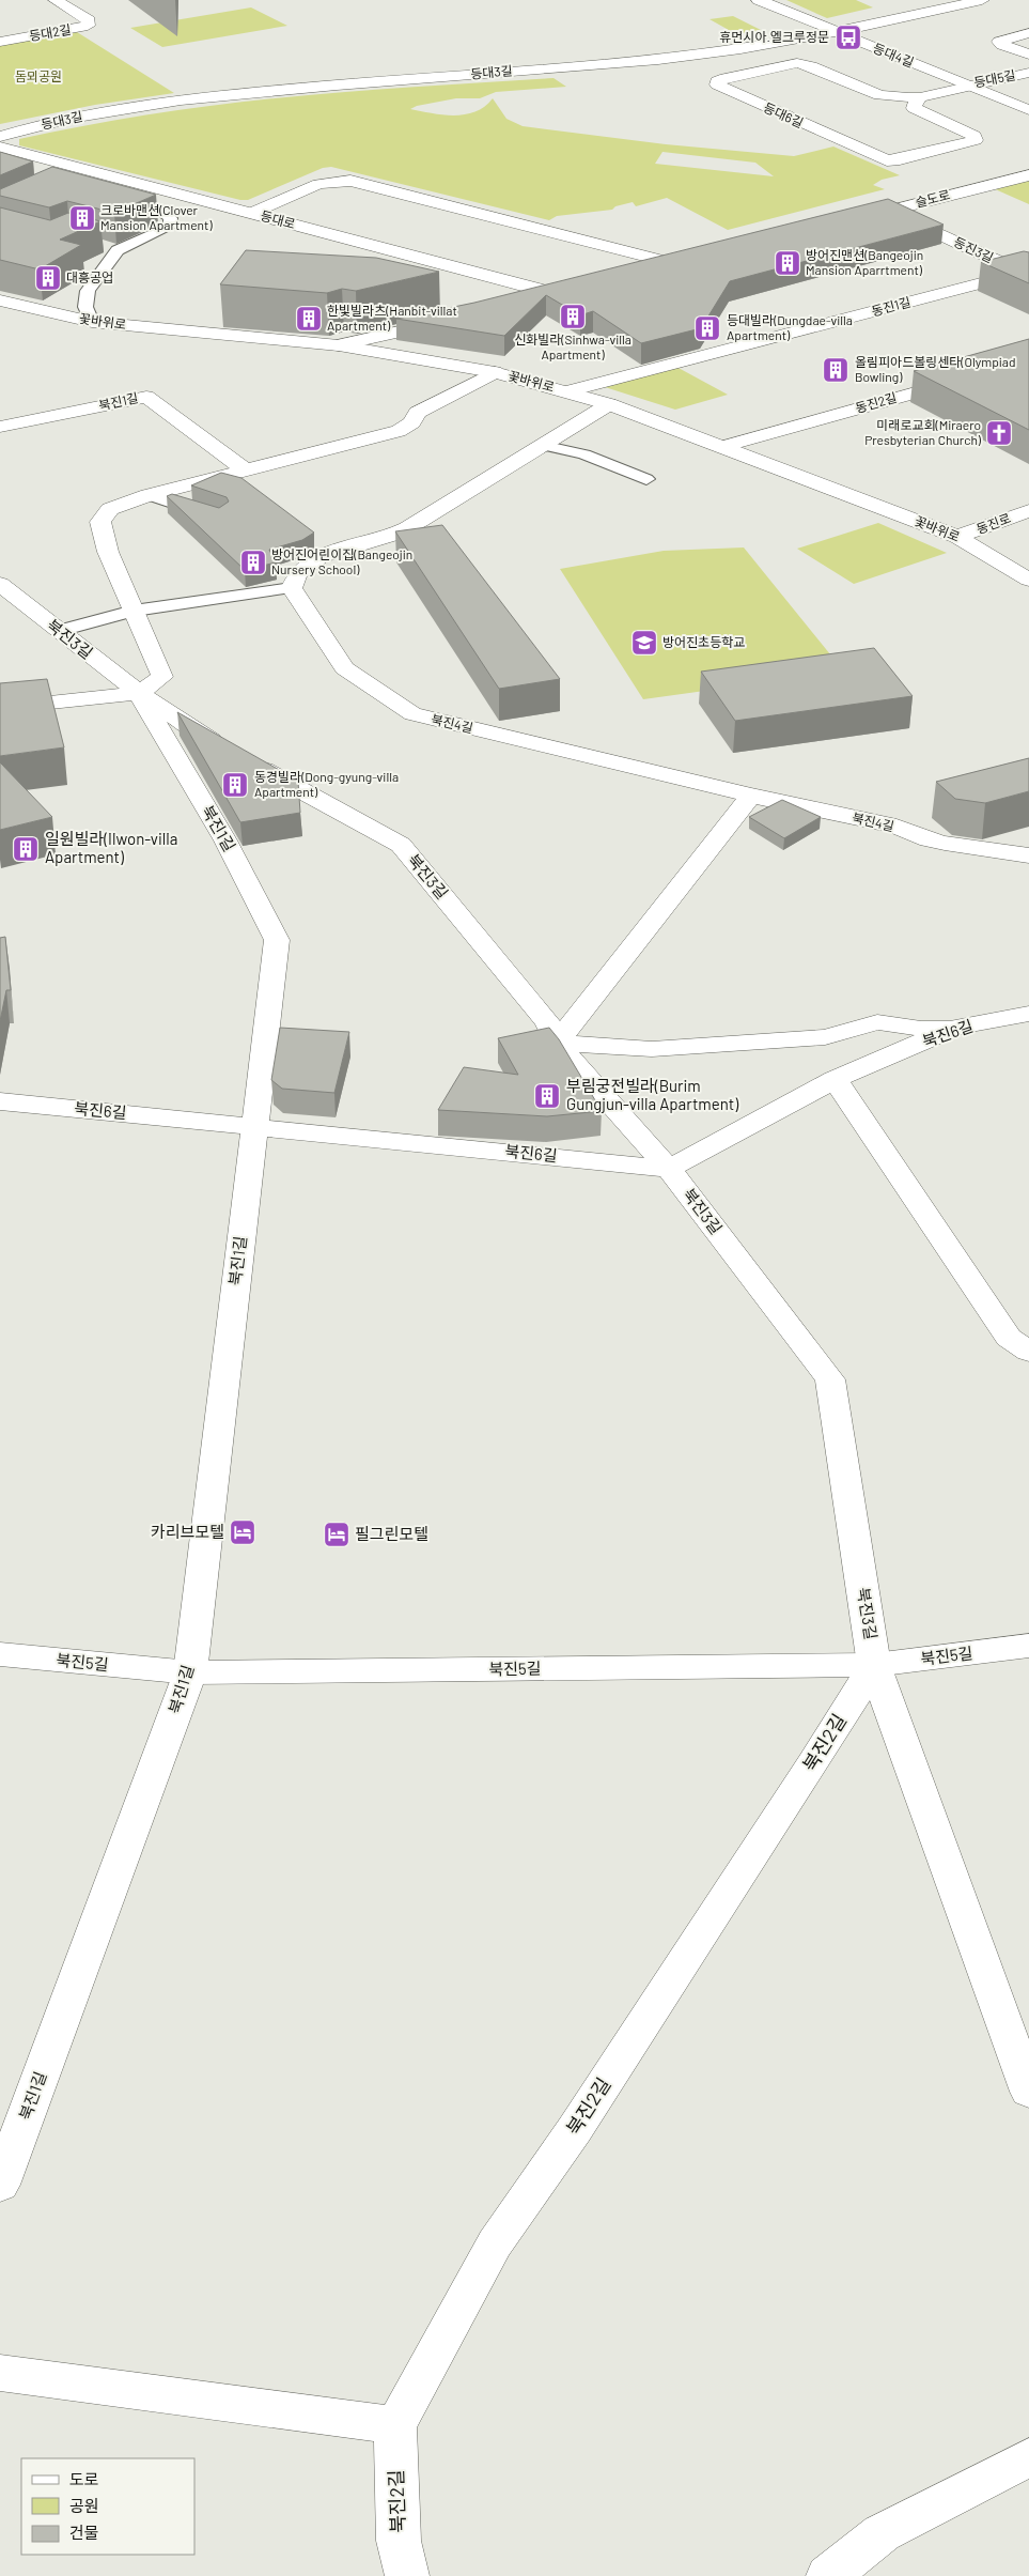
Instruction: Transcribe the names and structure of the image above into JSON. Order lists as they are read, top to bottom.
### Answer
{
  "streets": {
    "street": [
      "등대2길",
      "등대4길",
      "등대3길",
      "등대5길",
      "등대6길",
      "슬도로",
      "등대로",
      "동진3길",
      "동진1길",
      "꽃바위로",
      "북진1길",
      "동진2길",
      "동진로",
      "북진3길",
      "북진4길",
      "북진6길",
      "북진5길",
      "북진2길"
    ]
  },
  "crossings": [
    ["등대4길", "등대3길"],
    ["등대4길", "등대5길"],
    ["등대4길", "등대6길"],
    ["등대5길", "등대6길"],
    ["슬도로", "동진3길"],
    ["동진3길", "동진1길"],
    ["동진1길", "꽃바위로"],
    ["꽃바위로", "동진2길"],
    ["꽃바위로", "동진로"],
    ["북진1길", "북진3길"],
    ["북진1길", "북진6길"],
    ["북진1길", "북진5길"],
    ["북진3길", "북진6길"],
    ["북진3길", "북진5길"],
    ["북진3길", "북진2길"],
    ["북진5길", "북진2길"]
  ],
  "parks": ["돔뫼공원"],
  "places": {
    "bus stop": ["휴먼시아.엘크루정문"],
    "building": [
      "크로바맨션(Clover Mansion Apartment)",
      "방어진맨션(Bangeojin Mansion Aparrtment)",
      "대흥공업",
      "신화빌라(Sinhwa-villa Apartment)",
      "한빛빌라츠(Hanbit-villat Apartment)",
      "등대빌라(Dungdae-villa Apartment)",
      "올림피아드볼링센타(Olympiad Bowling)",
      "방어진어린이집(Bangeojin Nursery School)",
      "동경빌라(Dong-gyung-villa Apartment)",
      "일원빌라(Ilwon-villa Apartment)",
      "부림궁전빌라(Burim Gungjun-villa Apartment)"
    ],
    "church": ["미래로교회(Miraero Presbyterian Church)"],
    "school or university": ["방어진초등학교"],
    "hotel": ["카리브모텔", "필그린모텔"]
  },
  "legend": ["도로", "공원", "건물"]
}
